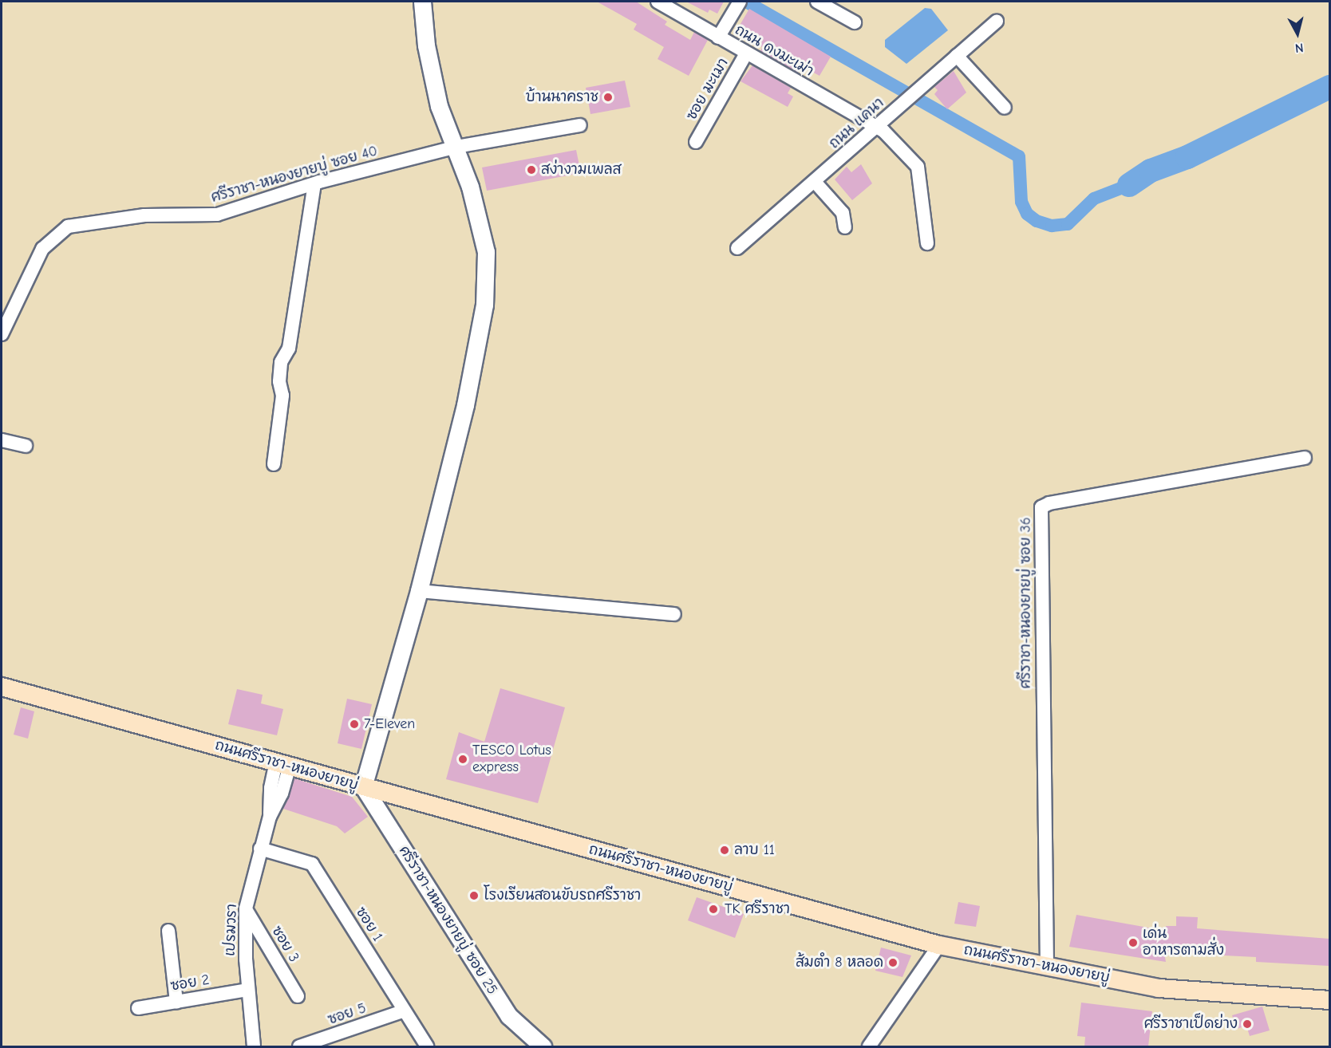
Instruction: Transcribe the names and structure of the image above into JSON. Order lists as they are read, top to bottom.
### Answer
{
  "streets": {
    "main road": ["ถนนศรีราชา-หนองยายบู่"],
    "street": [
      "ถนน ดงมะเม่า",
      "ซอย มะเมา",
      "ถนน แคนา",
      "ศรีราชา-หนองยายบู่ ซอย 40",
      "ศรีราชา-หนองยายบู่ ซอย 36",
      "ศรีราชา-หนองยายบู่ ซอย 25",
      "ซอย 1",
      "เปรมวรา",
      "ซอย 3",
      "ซอย 2",
      "ซอย 5"
    ]
  },
  "crossings": [
    ["ถนน ดงมะเม่า", "ซอย มะเมา"],
    ["ถนน ดงมะเม่า", "ถนน แคนา"],
    ["ศรีราชา-หนองยายบู่ ซอย 36", "ถนนศรีราชา-หนองยายบู่"],
    ["ถนนศรีราชา-หนองยายบู่", "ศรีราชา-หนองยายบู่ ซอย 25"],
    ["ถนนศรีราชา-หนองยายบู่", "เปรมวรา"],
    ["ซอย 1", "เปรมวรา"],
    ["ซอย 1", "ซอย 5"],
    ["เปรมวรา", "ซอย 3"],
    ["เปรมวรา", "ซอย 2"]
  ],
  "places": [
    "บ้านนาคราช",
    "สง่างามเพลส",
    "7-Eleven",
    "TESCO Lotus express",
    "ลาบ 11",
    "โรงเรียนสอนขับรถศรีราชา",
    "TK ศรีราชา",
    "เด่น อาหารตามสั่ง",
    "ส้มตำ 8 หลอด",
    "ศรีราชาเป็ดย่าง"
  ],
  "north": "bottom"
}
